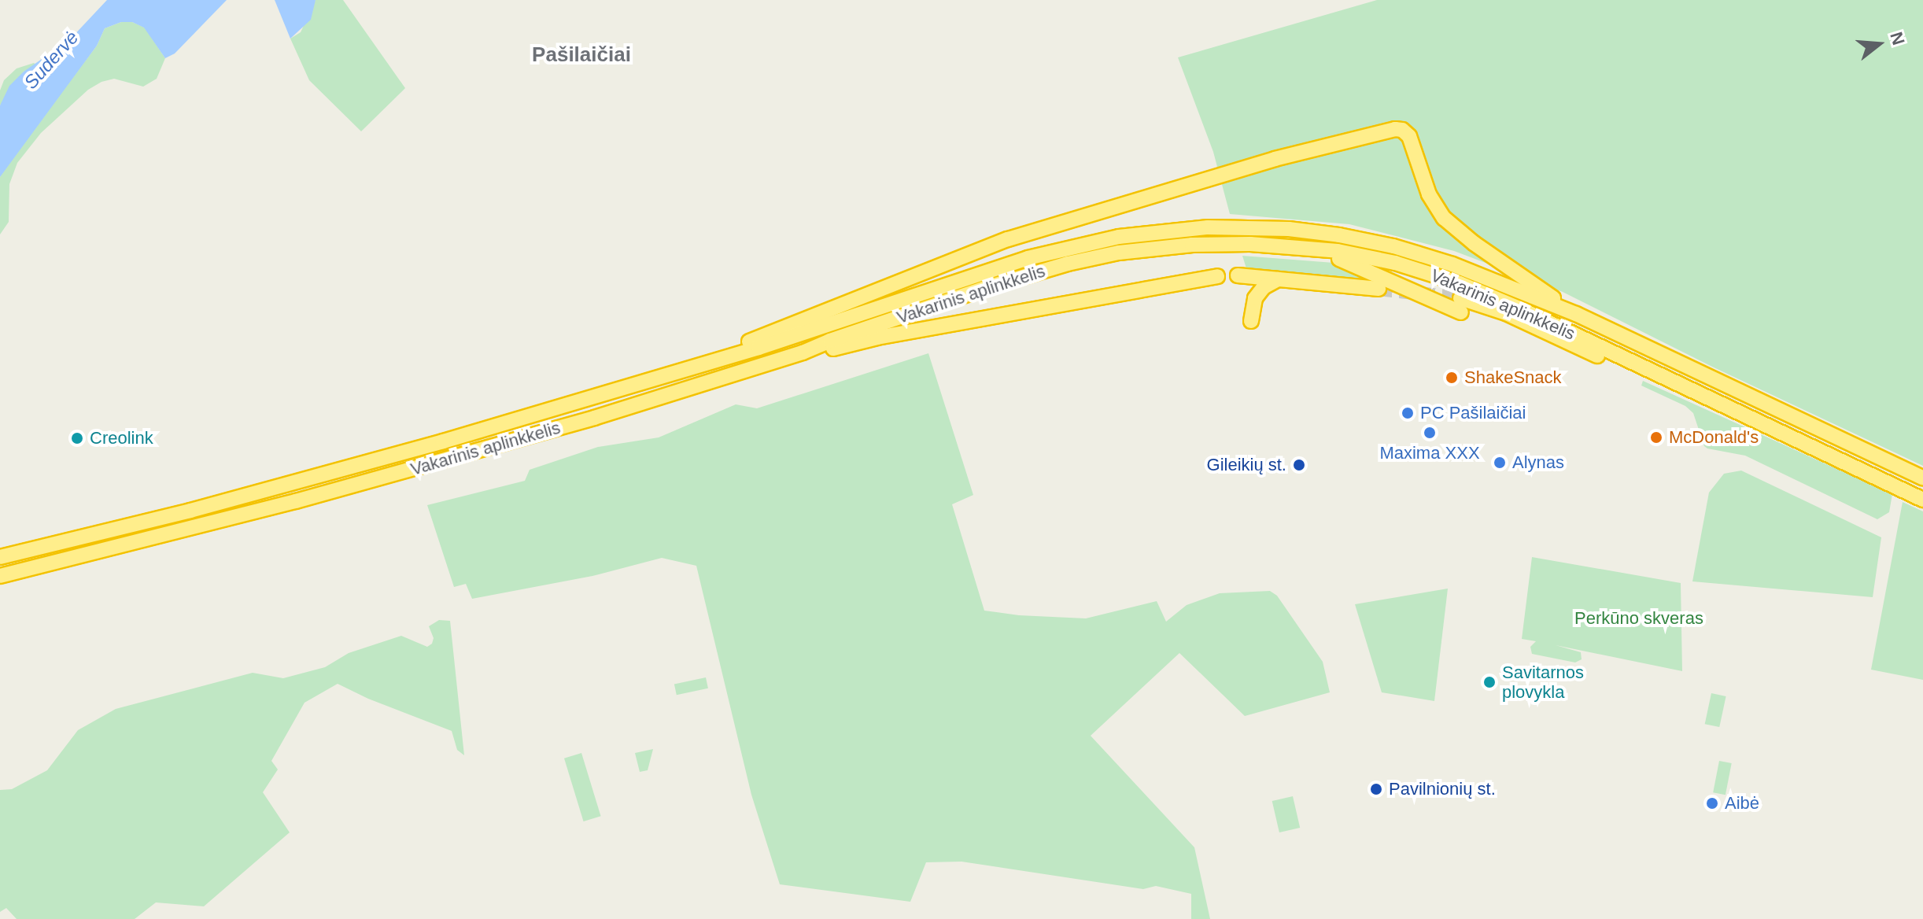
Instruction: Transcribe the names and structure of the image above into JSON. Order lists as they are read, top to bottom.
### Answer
{
  "streets": {
    "highway": ["Vakarinis aplinkkelis"]
  },
  "districts": ["Pašilaičiai"],
  "water": ["Sudervė"],
  "parks": ["Perkūno skveras"],
  "places": [
    "ShakeSnack",
    "PC Pašilaičiai",
    "Maxima XXX",
    "McDonald's",
    "Creolink",
    "Alynas",
    "Gileikių st.",
    "Savitarnos plovykla",
    "Pavilnionių st.",
    "Aibė"
  ],
  "north": "right"
}
